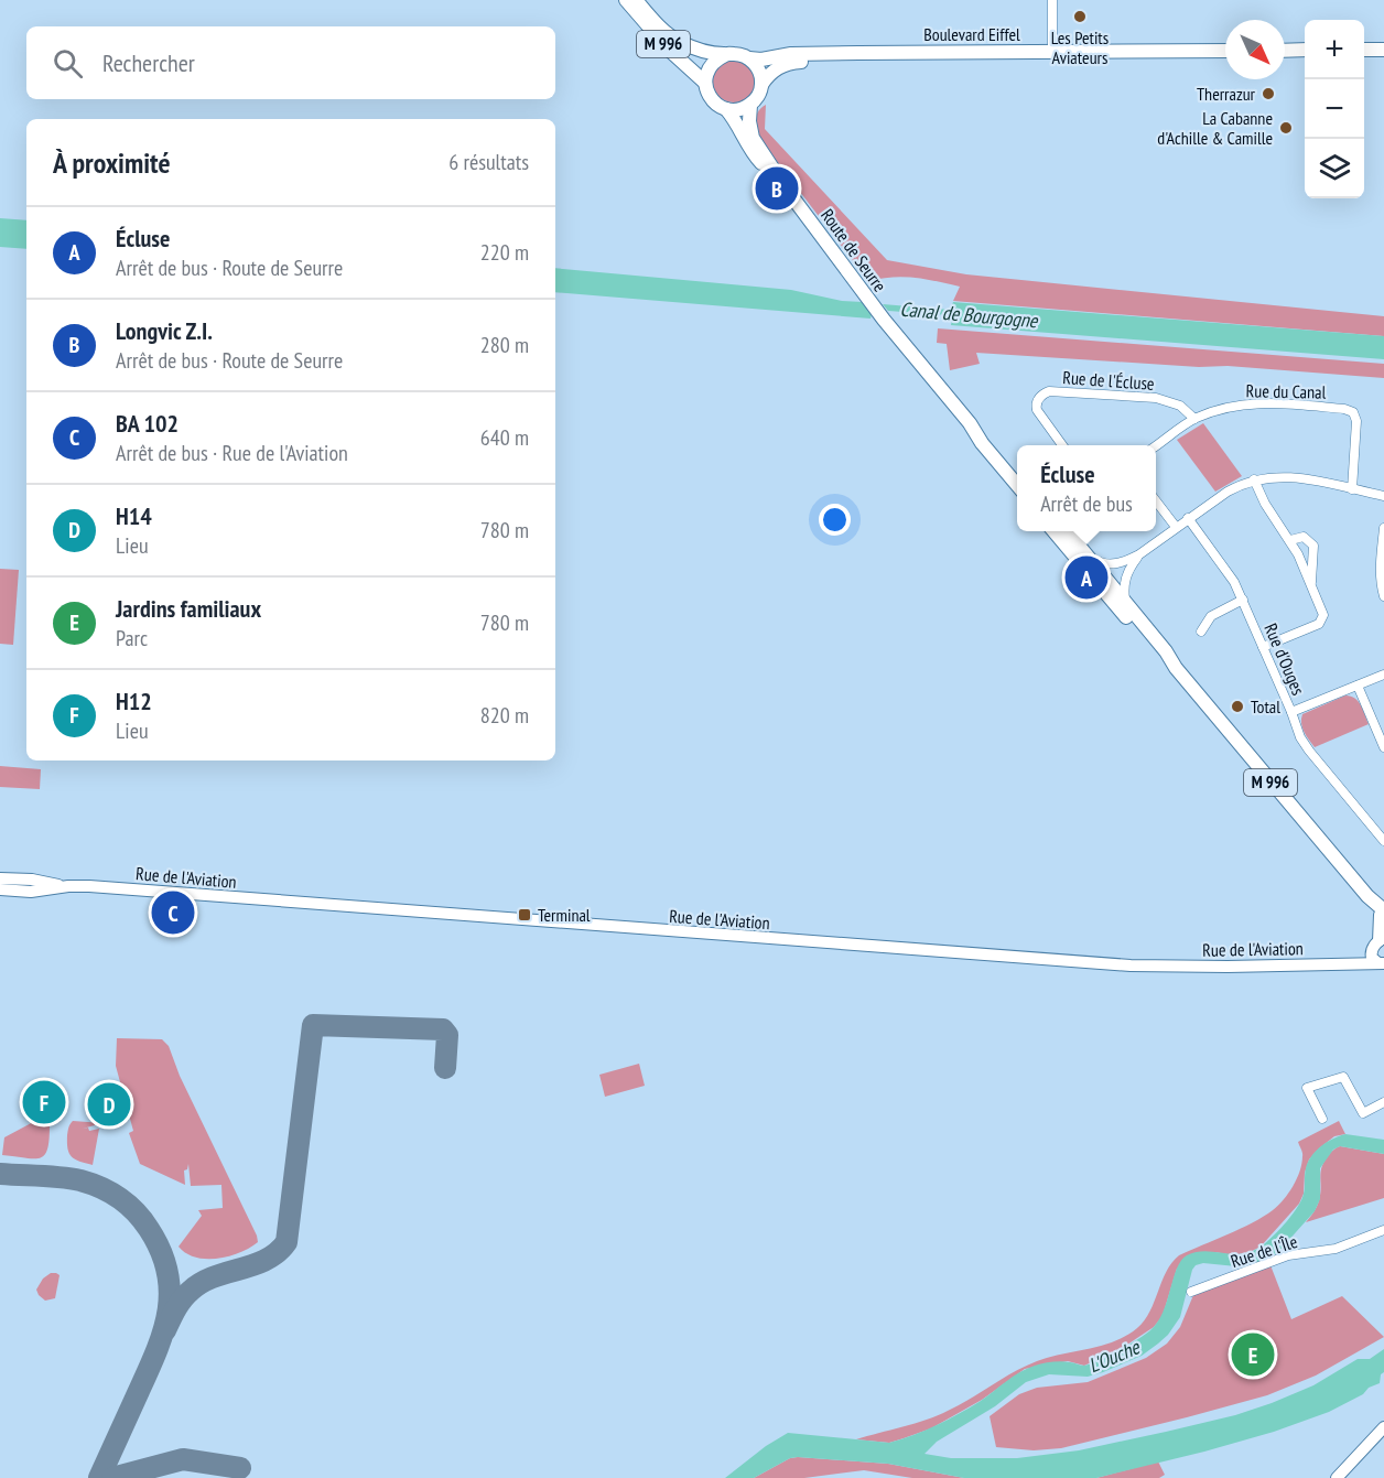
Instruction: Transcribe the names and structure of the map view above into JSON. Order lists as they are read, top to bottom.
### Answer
{
  "streets": {
    "main road": ["Boulevard Eiffel", "M 996", "Route de Seurre"],
    "street": [
      "Rue de l'Écluse",
      "Rue du Canal",
      "Rue d'Ouges",
      "Rue de l'Aviation",
      "Rue de l'Île"
    ]
  },
  "crossings": [
    ["Boulevard Eiffel", "M 996"],
    ["Boulevard Eiffel", "Route de Seurre"],
    ["M 996", "Route de Seurre"],
    ["Rue de l'Écluse", "Rue du Canal"]
  ],
  "water": ["Canal de Bourgogne", "L'Ouche"],
  "places": {
    "other": [
      "Les Petits Aviateurs",
      "Therrazur",
      "La Cabanne d'Achille & Camille",
      "Total"
    ],
    "transit": ["Terminal"]
  },
  "north": "bottom right",
  "page": {
    "map_buttons": ["+", "−"],
    "search": "Rechercher",
    "heading": ["À proximité", "6 résultats"],
    "pins": [
      "B",
      "A",
      "C",
      "F",
      "D",
      "E"
    ],
    "list": [
      {
        "mark": "A",
        "name": "Écluse",
        "note": "Arrêt de bus · Route de Seurre",
        "value": "220 m"
      },
      {
        "mark": "B",
        "name": "Longvic Z.I.",
        "note": "Arrêt de bus · Route de Seurre",
        "value": "280 m"
      },
      {
        "mark": "C",
        "name": "BA 102",
        "note": "Arrêt de bus · Rue de l'Aviation",
        "value": "640 m"
      },
      {
        "mark": "D",
        "name": "H14",
        "note": "Lieu",
        "value": "780 m"
      },
      {
        "mark": "E",
        "name": "Jardins familiaux",
        "note": "Parc",
        "value": "780 m"
      },
      {
        "mark": "F",
        "name": "H12",
        "note": "Lieu",
        "value": "820 m"
      }
    ],
    "popup": ["Écluse", "Arrêt de bus"]
  }
}
